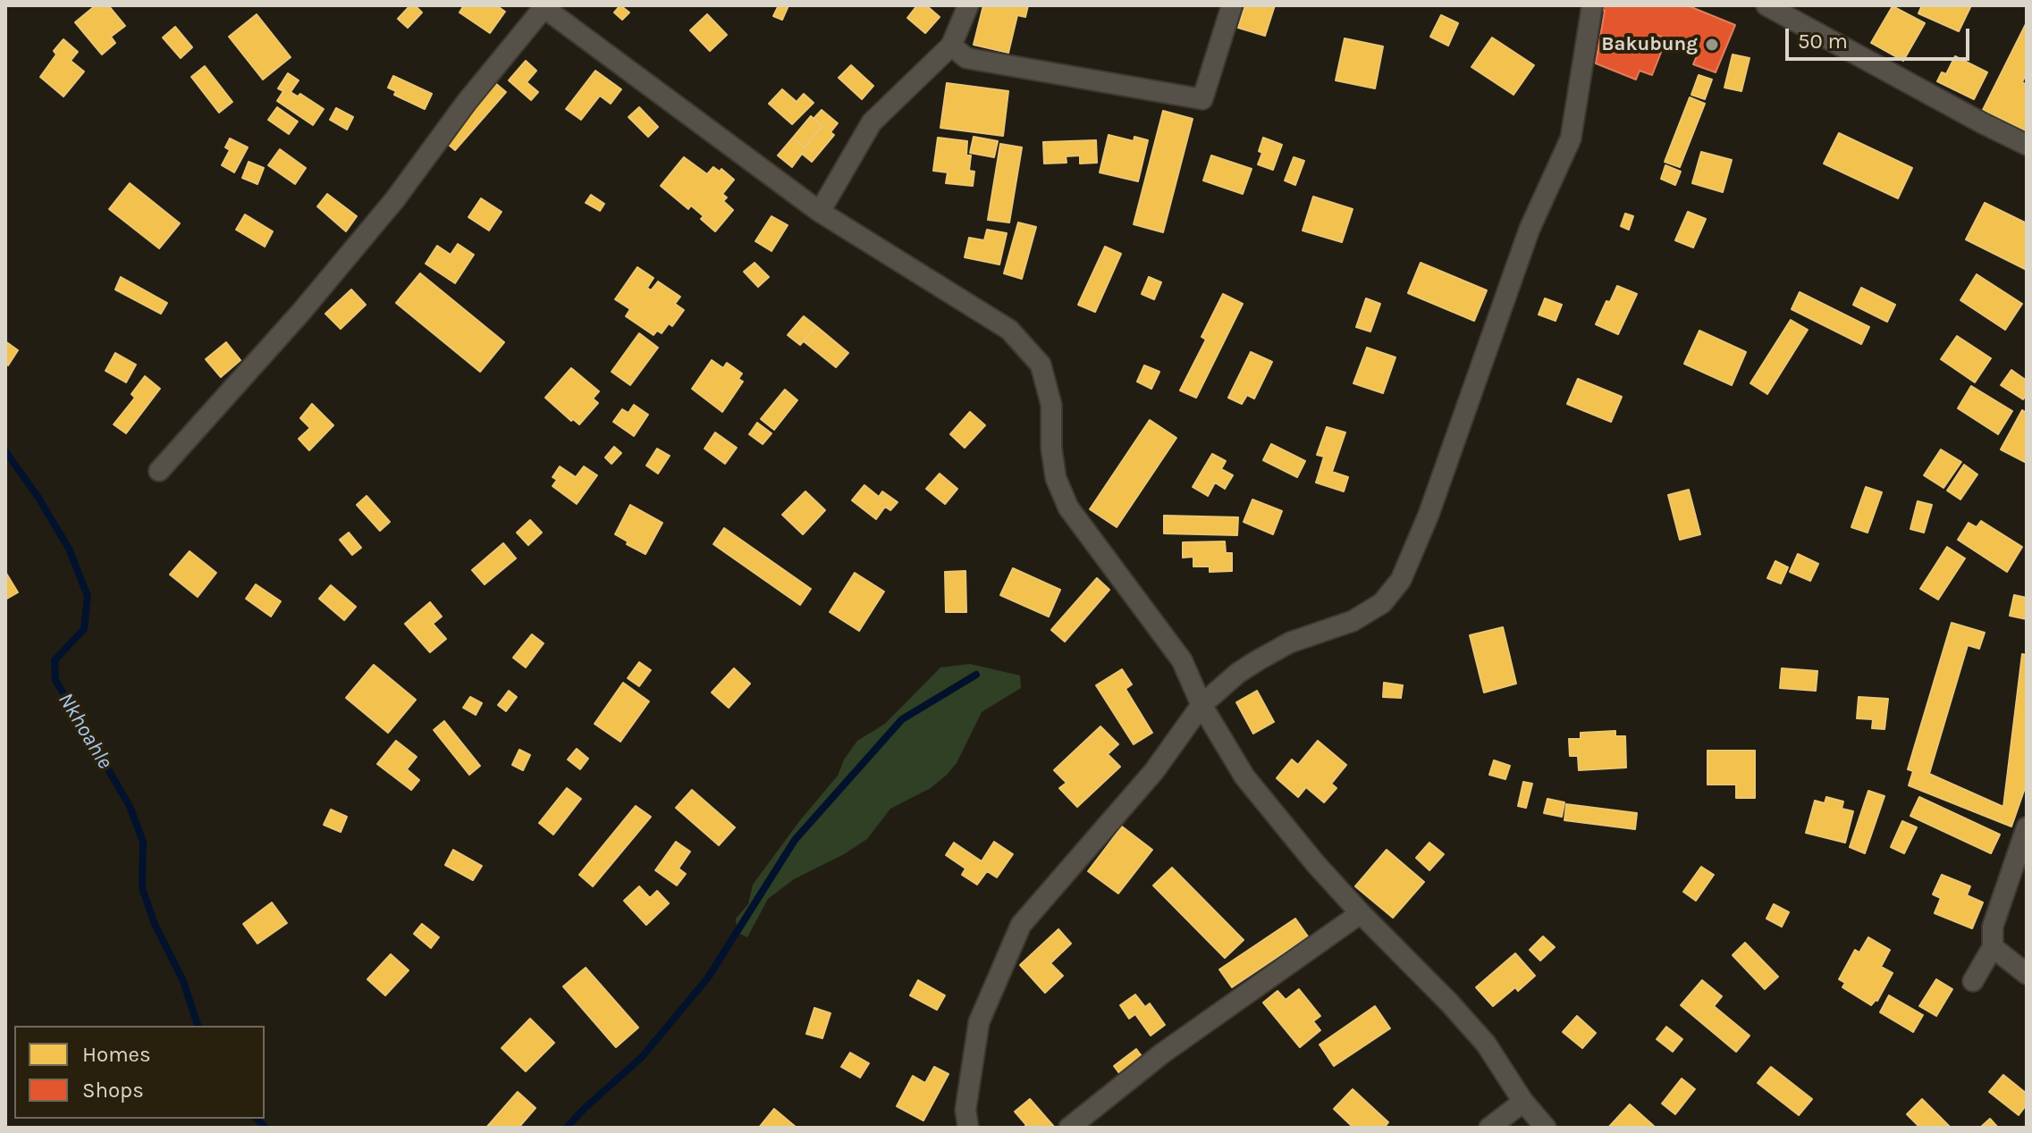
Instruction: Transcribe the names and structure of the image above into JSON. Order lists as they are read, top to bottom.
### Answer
{
  "water": ["Nkhoahle"],
  "places": ["Bakubung"],
  "legend": ["Homes", "Shops"],
  "scale_bar": "50 m"
}
